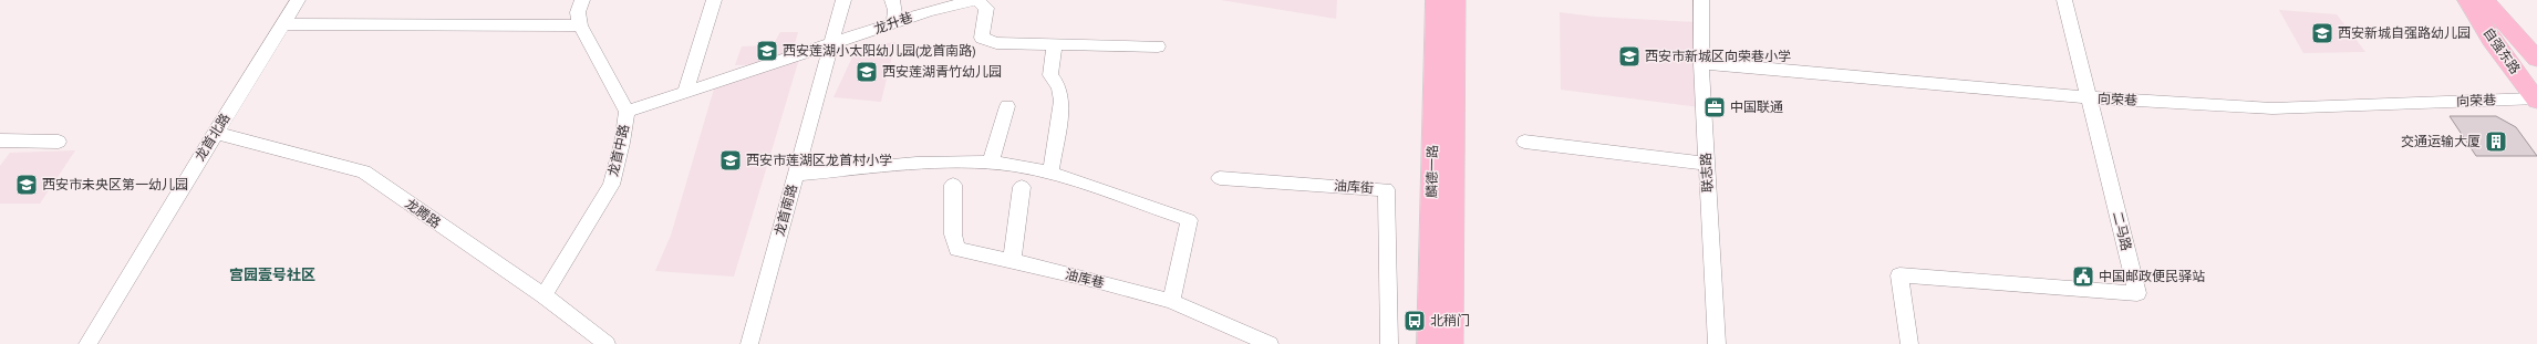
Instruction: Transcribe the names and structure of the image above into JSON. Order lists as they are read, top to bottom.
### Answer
{
  "streets": {
    "main road": ["自强东路", "麟德一路"],
    "street": [
      "龙升巷",
      "向荣巷",
      "龙首北路",
      "龙首中路",
      "联志路",
      "油库街",
      "龙首南路",
      "龙腾路",
      "二马路",
      "油库巷"
    ]
  },
  "crossings": [
    ["龙升巷", "龙首中路"],
    ["龙升巷", "龙首南路"],
    ["自强东路", "向荣巷"],
    ["向荣巷", "联志路"],
    ["向荣巷", "二马路"],
    ["龙首北路", "龙腾路"],
    ["龙首中路", "龙腾路"]
  ],
  "districts": ["宫园壹号社区"],
  "places": {
    "school or university": [
      "西安新城自强路幼儿园",
      "西安莲湖小太阳幼儿园(龙首南路)",
      "西安市新城区向荣巷小学",
      "西安莲湖青竹幼儿园",
      "西安市莲湖区龙首村小学",
      "西安市未央区第一幼儿园"
    ],
    "office": ["中国联通"],
    "building": ["交通运输大厦"],
    "public building": ["中国邮政便民驿站"],
    "bus stop": ["北稍门"]
  }
}
